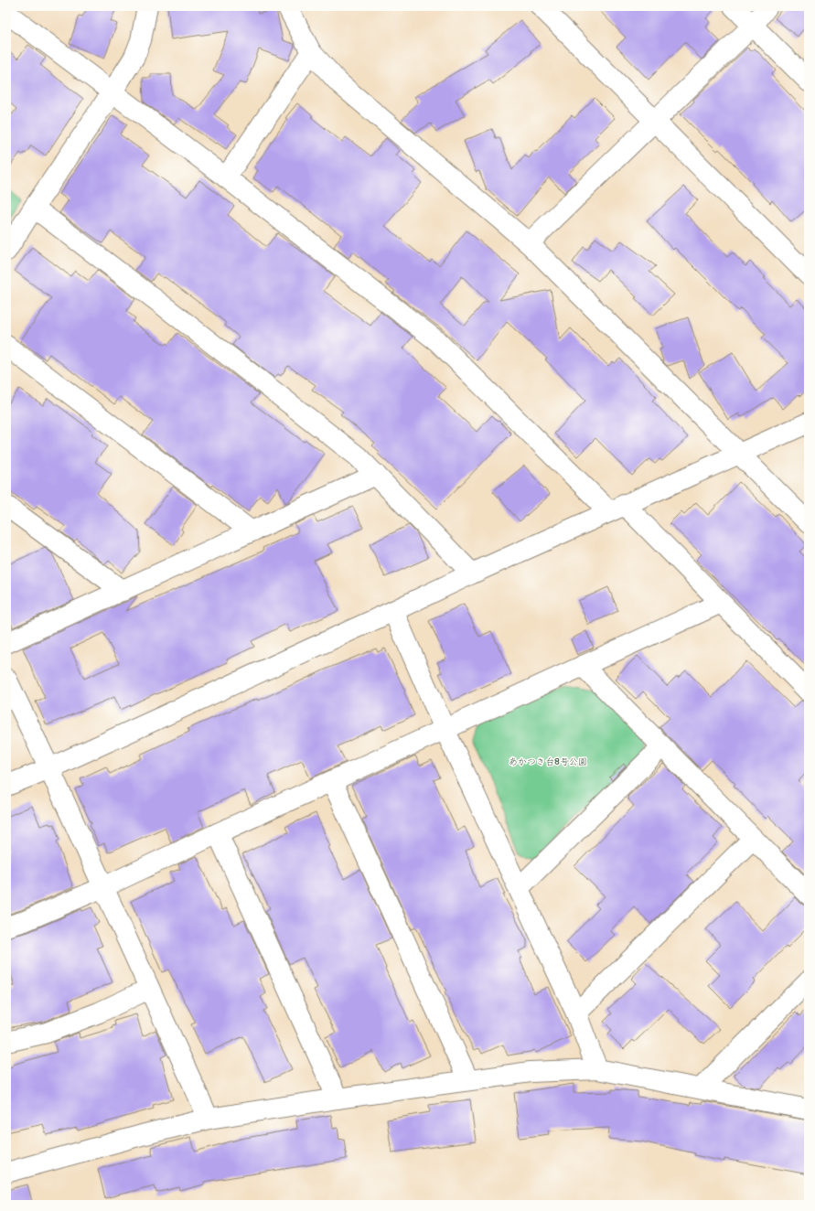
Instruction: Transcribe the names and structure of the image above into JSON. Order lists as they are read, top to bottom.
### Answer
{
  "parks": ["あかつき台8号公園"]
}
